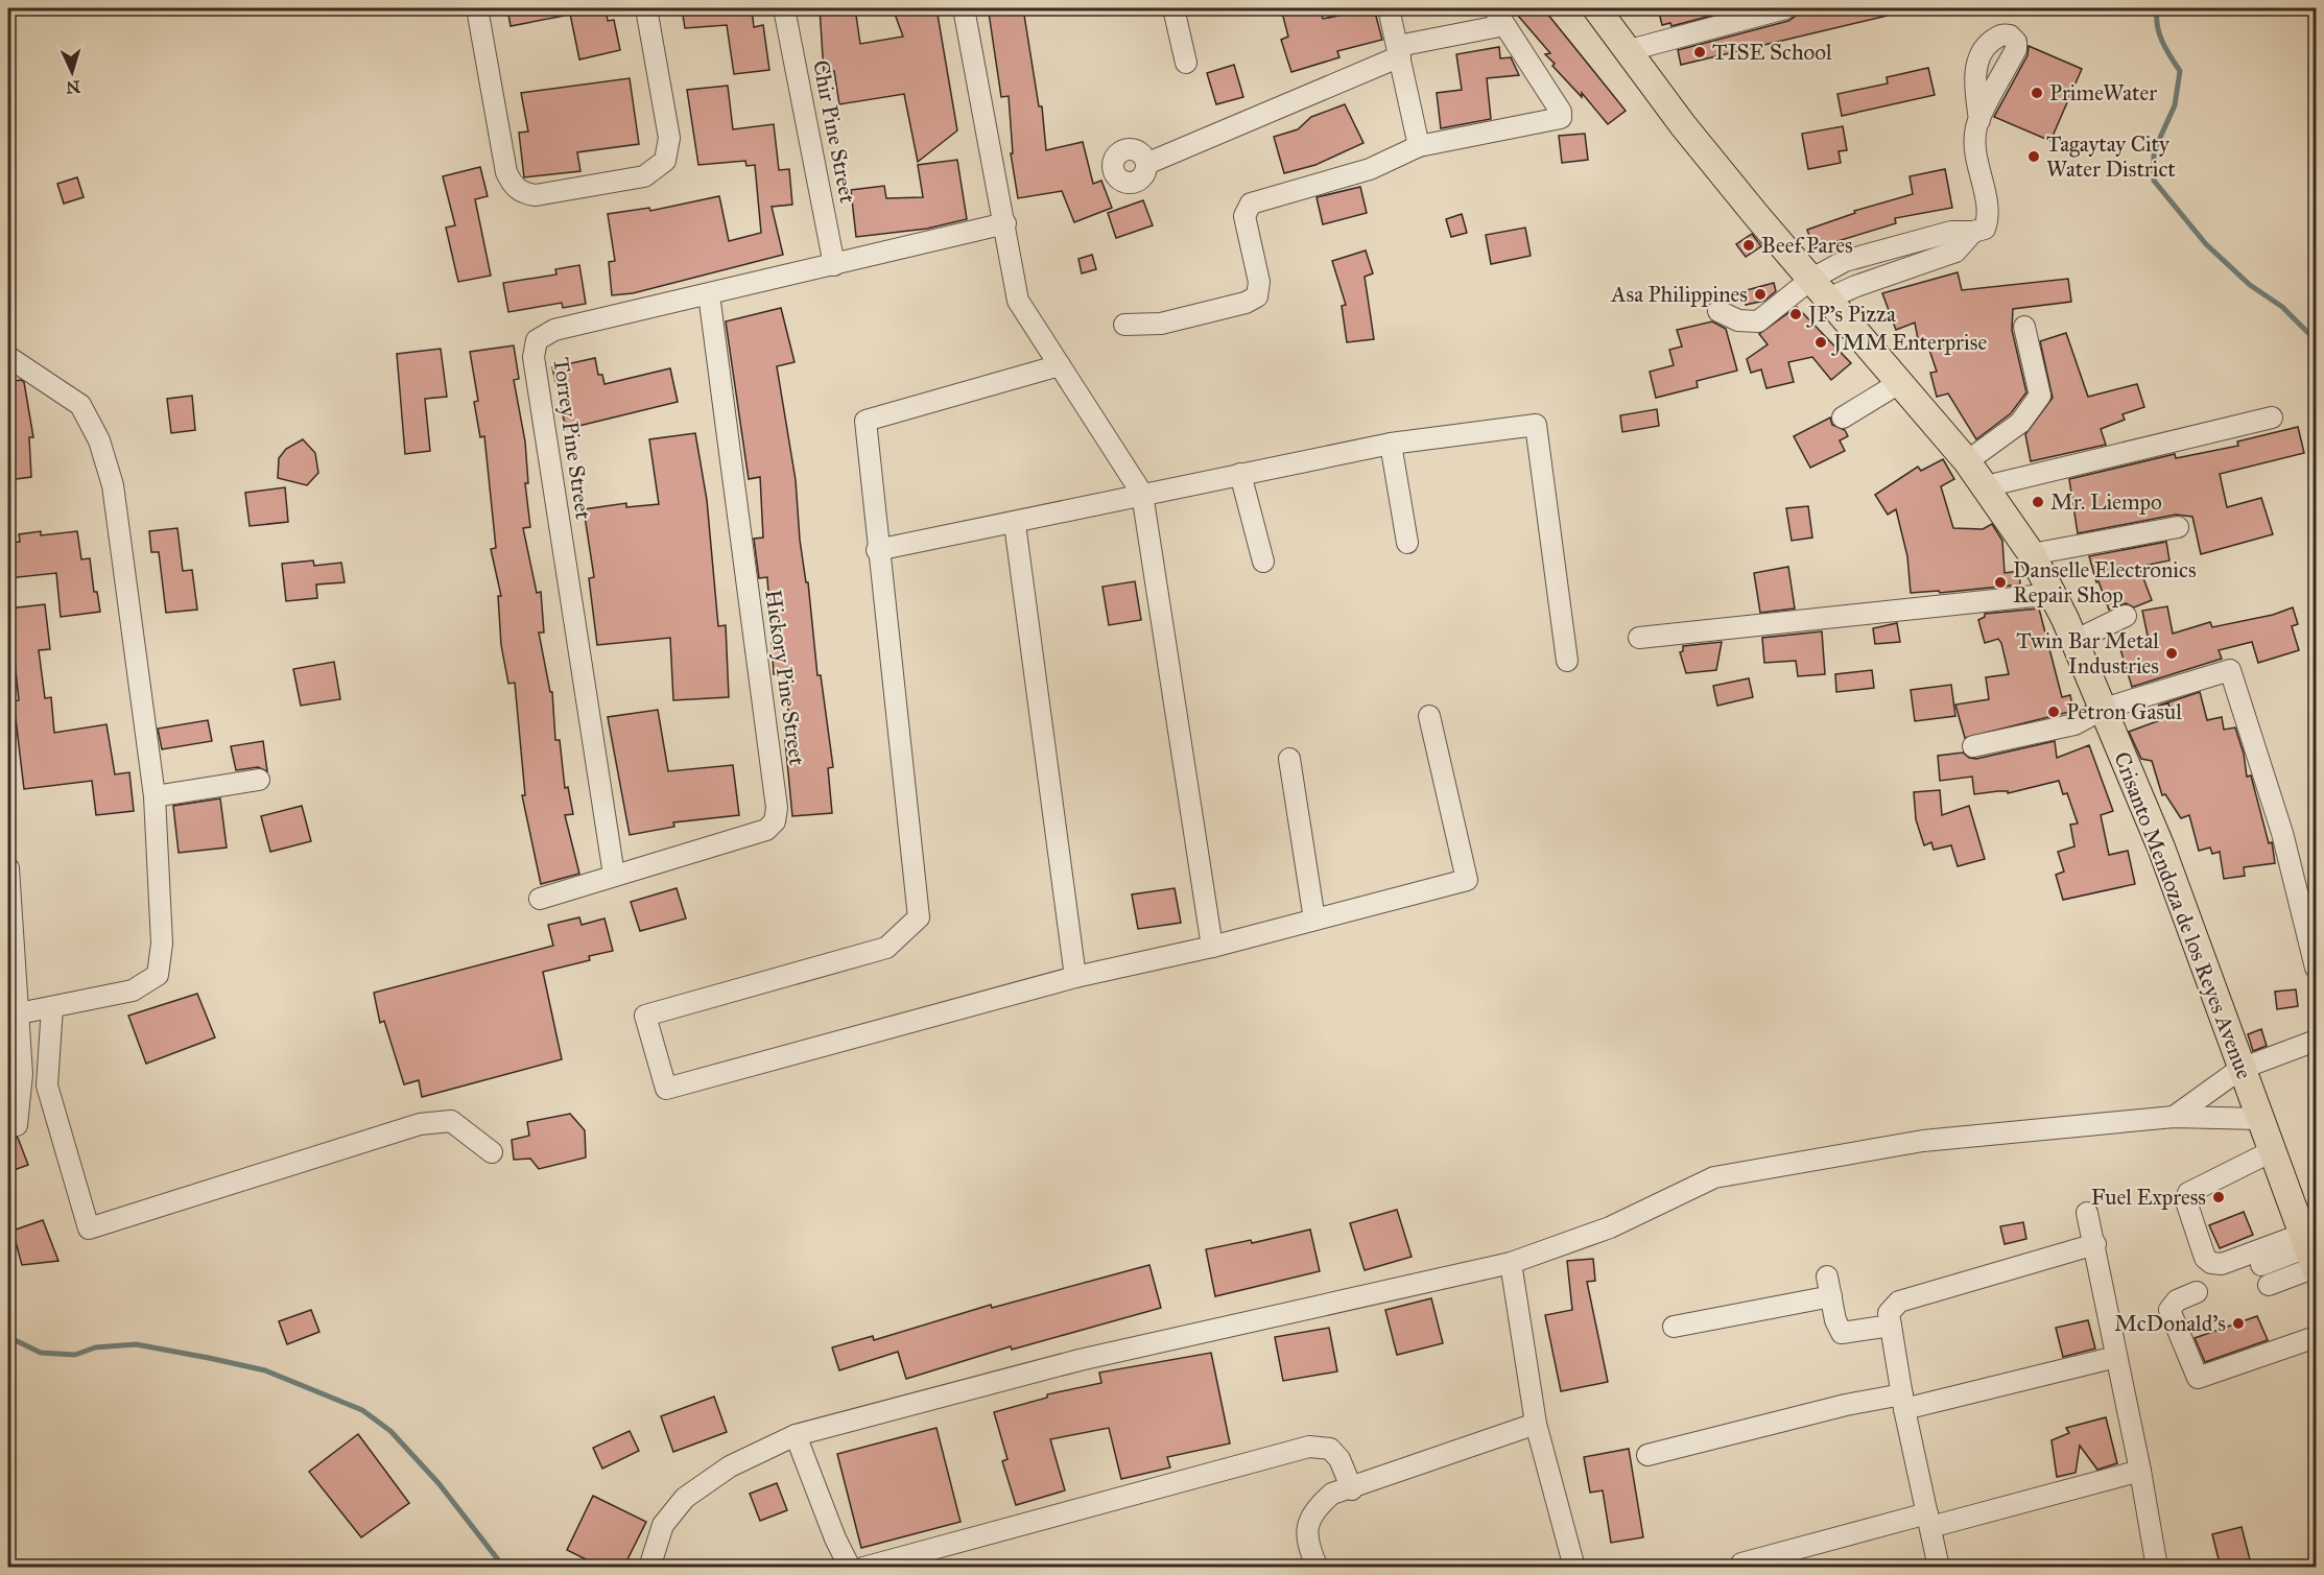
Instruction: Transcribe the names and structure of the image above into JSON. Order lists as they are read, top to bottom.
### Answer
{
  "streets": {
    "main road": ["Crisanto Mendoza de los Reyes Avenue"],
    "street": ["Chir Pine Street", "Torrey Pine Street", "Hickory Pine Street"]
  },
  "crossings": [
    ["Chir Pine Street", "Torrey Pine Street"],
    ["Torrey Pine Street", "Hickory Pine Street"]
  ],
  "places": [
    "TISE School",
    "PrimeWater",
    "Tagaytay City Water District",
    "Beef Pares",
    "Asa Philippines",
    "JP's Pizza",
    "JMM Enterprise",
    "Mr. Liempo",
    "Danselle Electronics Repair Shop",
    "Twin Bar Metal Industries",
    "Petron Gasul",
    "Fuel Express",
    "McDonald's"
  ],
  "north": "bottom"
}
